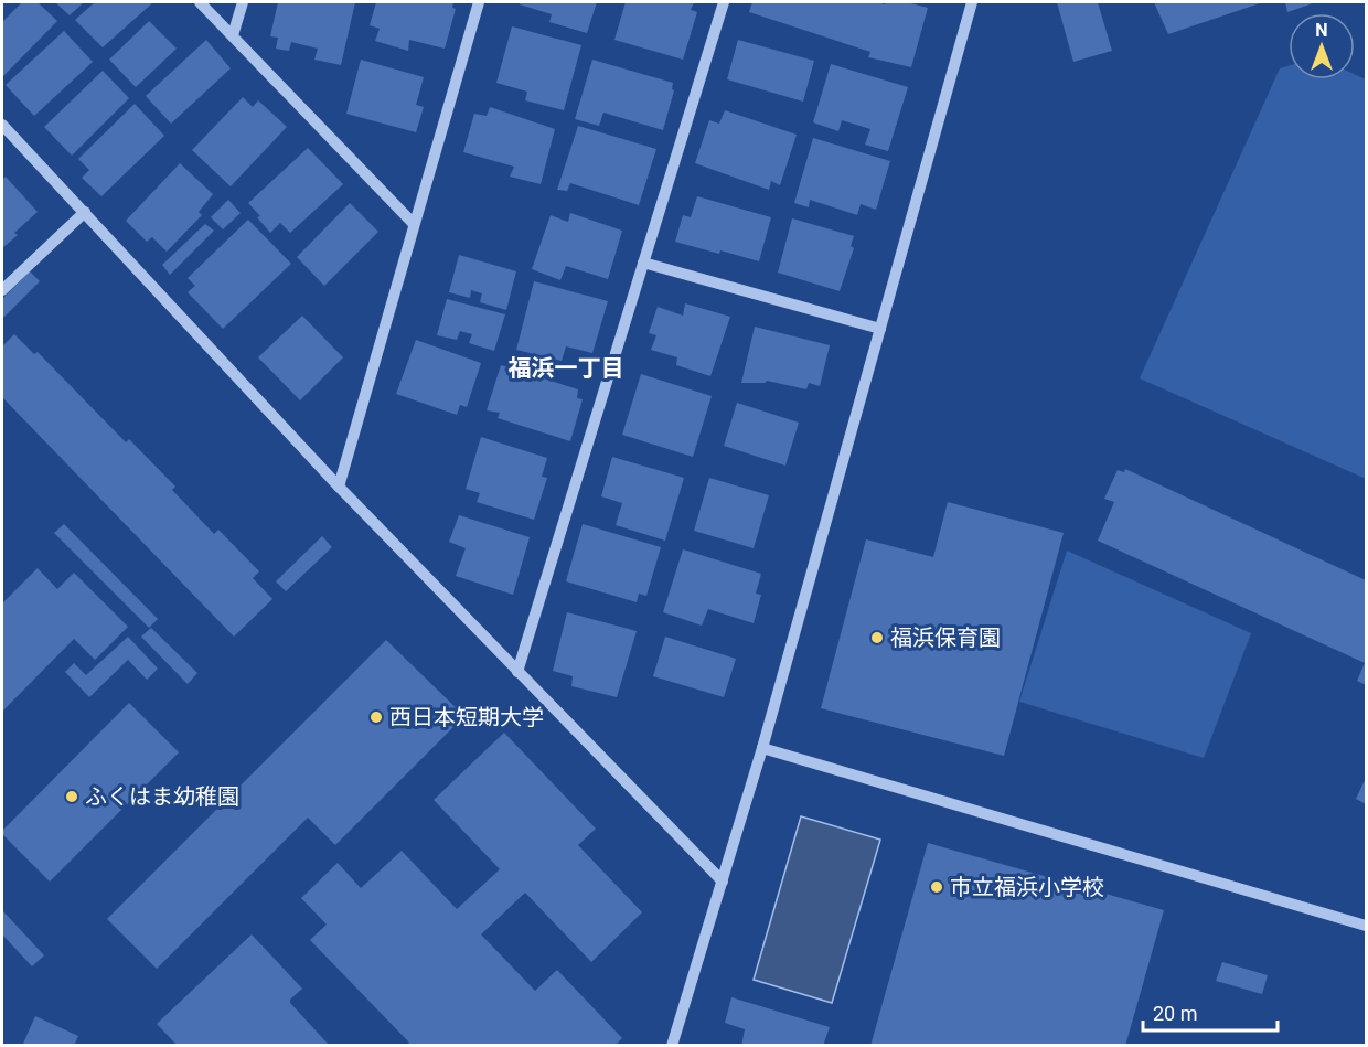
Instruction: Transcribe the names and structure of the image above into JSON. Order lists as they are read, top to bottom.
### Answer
{
  "districts": ["福浜一丁目"],
  "places": [
    "福浜保育園",
    "西日本短期大学",
    "ふくはま幼稚園",
    "市立福浜小学校"
  ],
  "scale_bar": "20 m",
  "north": "top"
}
